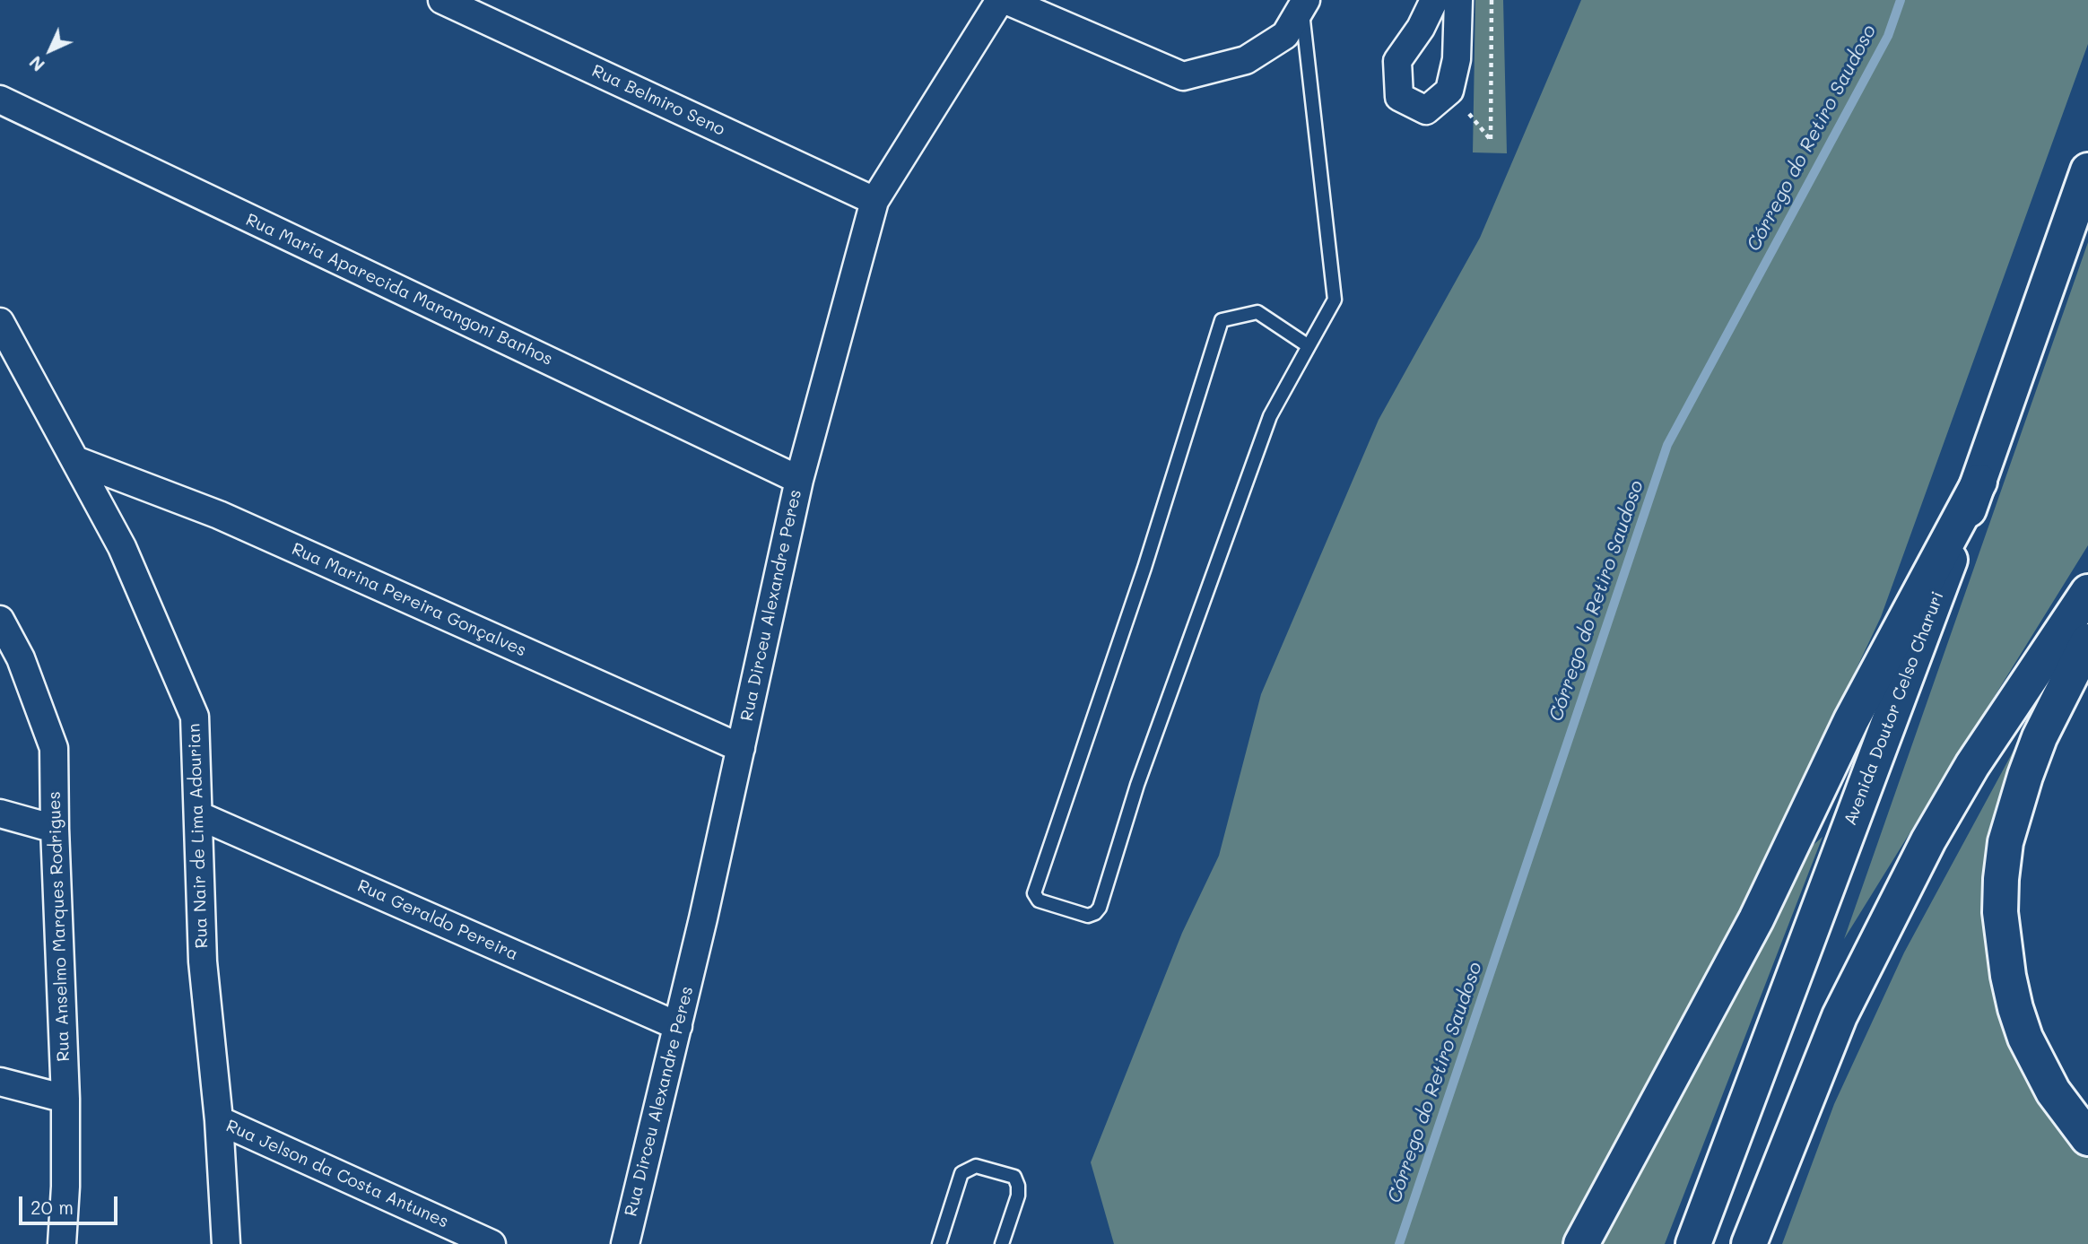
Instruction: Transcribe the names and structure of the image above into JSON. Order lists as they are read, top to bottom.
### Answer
{
  "streets": {
    "main road": ["Avenida Doutor Celso Charuri"],
    "street": [
      "Rua Belmiro Seno",
      "Rua Maria Aparecida Marangoni Banhos",
      "Rua Marina Pereira Gonçalves",
      "Rua Dirceu Alexandre Peres",
      "Rua Nair de Lima Adourian",
      "Rua Geraldo Pereira",
      "Rua Anselmo Marques Rodrigues",
      "Rua Jelson da Costa Antunes"
    ]
  },
  "crossings": [
    ["Rua Belmiro Seno", "Rua Dirceu Alexandre Peres"],
    ["Rua Maria Aparecida Marangoni Banhos", "Rua Dirceu Alexandre Peres"],
    ["Rua Marina Pereira Gonçalves", "Rua Dirceu Alexandre Peres"],
    ["Rua Marina Pereira Gonçalves", "Rua Nair de Lima Adourian"],
    ["Rua Dirceu Alexandre Peres", "Rua Geraldo Pereira"],
    ["Rua Nair de Lima Adourian", "Rua Geraldo Pereira"],
    ["Rua Nair de Lima Adourian", "Rua Jelson da Costa Antunes"]
  ],
  "water": ["Córrego do Retiro Saudoso"],
  "scale_bar": "20 m",
  "north": "bottom left"
}
